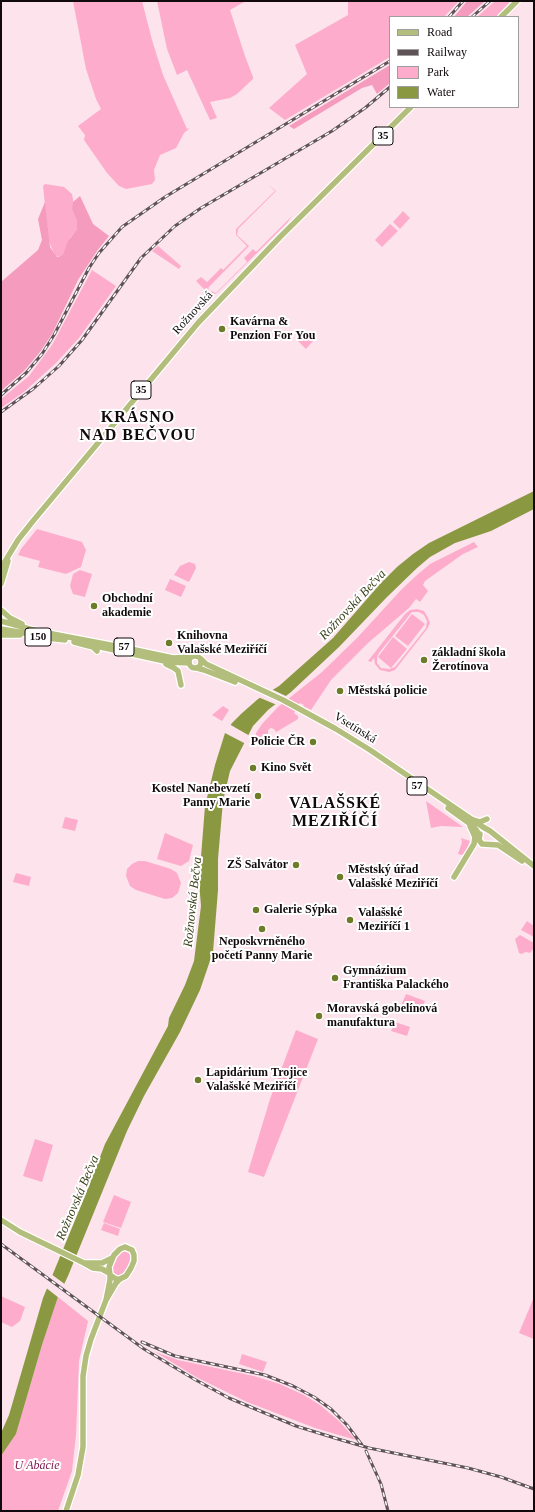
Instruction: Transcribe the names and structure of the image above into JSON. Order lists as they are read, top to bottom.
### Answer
{
  "streets": {
    "main road": [
      "35",
      "Rožnovská",
      "150",
      "57",
      "Vsetínská"
    ]
  },
  "crossings": [
    ["150", "57"],
    ["57", "Vsetínská"]
  ],
  "districts": ["KRÁSNO NAD BEČVOU", "VALAŠSKÉ MEZIŘÍČÍ"],
  "water": ["Rožnovská Bečva"],
  "parks": ["U Abácie"],
  "places": [
    "Kavárna & Penzion For You",
    "Obchodní akademie",
    "Knihovna Valašské Meziříčí",
    "základní škola Žerotínova",
    "Městská policie",
    "Policie ČR",
    "Kino Svět",
    "Kostel Nanebevzetí Panny Marie",
    "ZŠ Salvátor",
    "Městský úřad Valašské Meziříčí",
    "Galerie Sýpka",
    "Valašské Meziříčí 1",
    "Neposkvrněného početí Panny Marie",
    "Gymnázium Františka Palackého",
    "Moravská gobelínová manufaktura",
    "Lapidárium Trojice Valašské Meziříčí"
  ],
  "legend": [
    "Road",
    "Railway",
    "Park",
    "Water"
  ]
}
